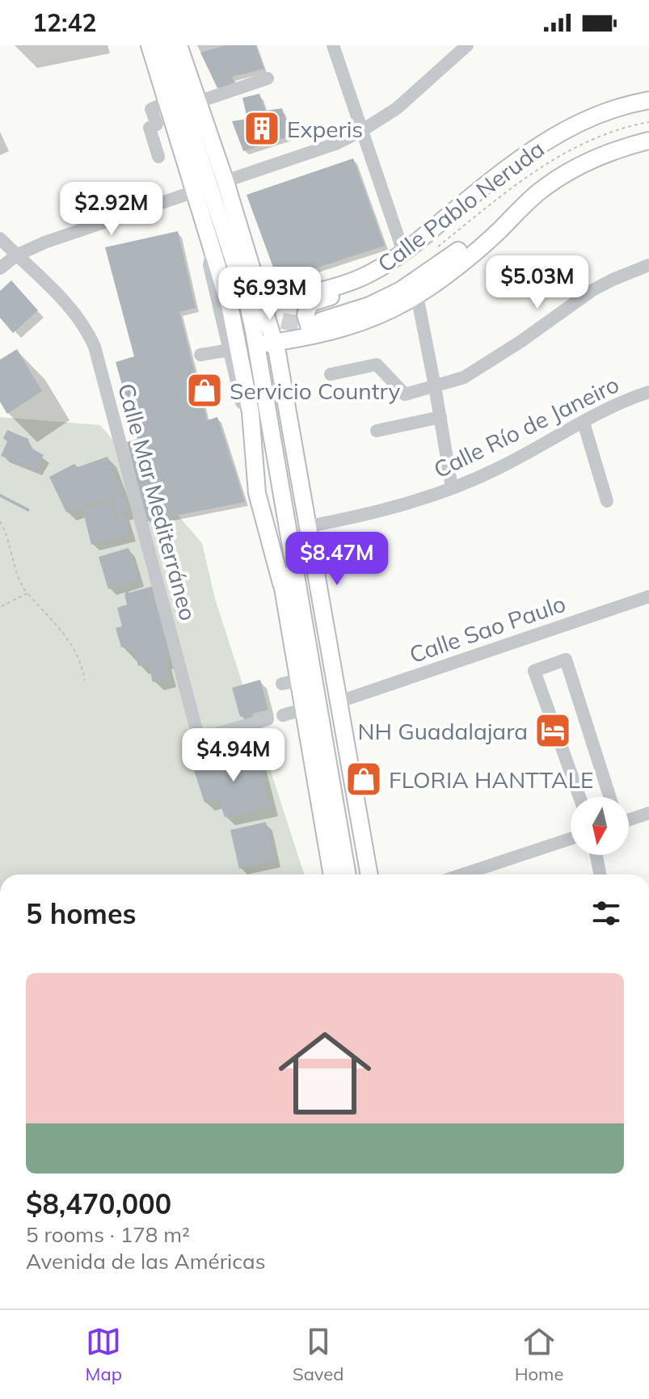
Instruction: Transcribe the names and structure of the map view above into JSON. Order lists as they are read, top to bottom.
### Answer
{
  "streets": {
    "main road": ["Calle Pablo Neruda"],
    "street": ["Calle Río de Janeiro", "Calle Mar Mediterráneo", "Calle Sao Paulo"]
  },
  "places": {
    "building": ["Experis"],
    "shop": ["Servicio Country", "FLORIA HANTTALE"],
    "hotel": ["NH Guadalajara"]
  },
  "north": "bottom",
  "page": {
    "status": "12:42",
    "price": [
      "$2.92M",
      "$5.03M",
      "$6.93M",
      "$8.47M",
      "$4.94M"
    ],
    "heading": "5 homes",
    "list": [
      {
        "name": "$8,470,000",
        "note": "5 rooms · 178 m² · Avenida de las Américas"
      }
    ],
    "tabs": ["Map", "Saved", "Home"]
  }
}
